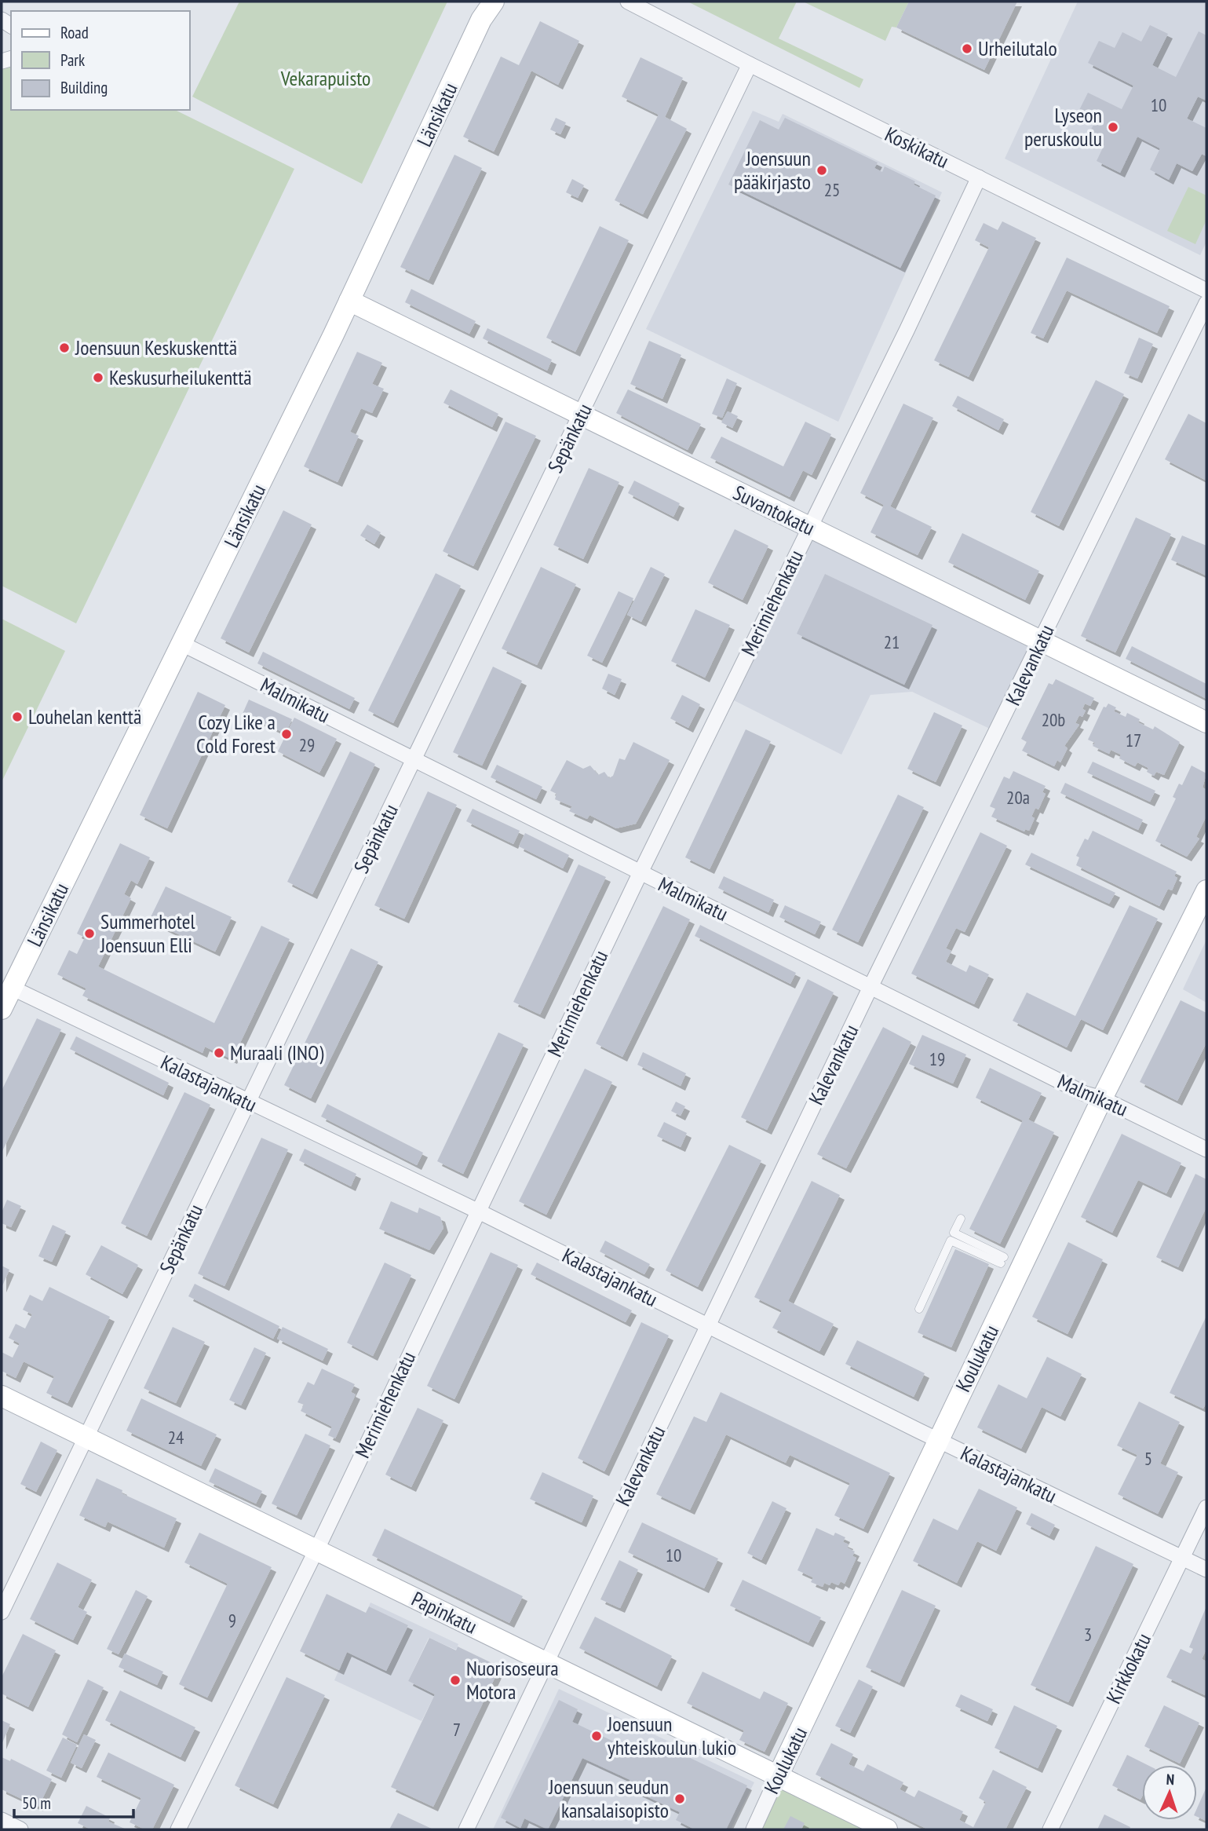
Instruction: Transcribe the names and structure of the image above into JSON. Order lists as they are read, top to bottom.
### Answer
{
  "streets": {
    "street": [
      "Länsikatu",
      "Koskikatu",
      "Sepänkatu",
      "Suvantokatu",
      "Merimiehenkatu",
      "Kalevankatu",
      "Malmikatu",
      "Kalastajankatu",
      "Koulukatu",
      "Papinkatu",
      "Kirkkokatu"
    ]
  },
  "crossings": [
    ["Länsikatu", "Suvantokatu"],
    ["Länsikatu", "Malmikatu"],
    ["Länsikatu", "Kalastajankatu"],
    ["Koskikatu", "Sepänkatu"],
    ["Koskikatu", "Merimiehenkatu"],
    ["Sepänkatu", "Suvantokatu"],
    ["Sepänkatu", "Malmikatu"],
    ["Sepänkatu", "Kalastajankatu"],
    ["Sepänkatu", "Papinkatu"],
    ["Suvantokatu", "Merimiehenkatu"],
    ["Suvantokatu", "Kalevankatu"],
    ["Merimiehenkatu", "Malmikatu"],
    ["Merimiehenkatu", "Kalastajankatu"],
    ["Merimiehenkatu", "Papinkatu"],
    ["Kalevankatu", "Malmikatu"],
    ["Kalevankatu", "Kalastajankatu"],
    ["Kalevankatu", "Papinkatu"],
    ["Malmikatu", "Koulukatu"],
    ["Kalastajankatu", "Koulukatu"],
    ["Kalastajankatu", "Kirkkokatu"],
    ["Koulukatu", "Papinkatu"]
  ],
  "parks": ["Vekarapuisto"],
  "places": [
    "Urheilutalo",
    "Lyseon peruskoulu",
    "Joensuun pääkirjasto",
    "Joensuun Keskuskenttä",
    "Keskusurheilukenttä",
    "Louhelan kenttä",
    "Cozy Like a Cold Forest",
    "Summerhotel Joensuun Elli",
    "Muraali (INO)",
    "Nuorisoseura Motora",
    "Joensuun yhteiskoulun lukio",
    "Joensuun seudun kansalaisopisto"
  ],
  "house_numbers": [
    "10",
    "25",
    "21",
    "20b",
    "17",
    "29",
    "20a",
    "19",
    "24",
    "5",
    "10",
    "9",
    "3",
    "7"
  ],
  "legend": ["Road", "Park", "Building"],
  "scale_bar": "50 m",
  "north": "top"
}
